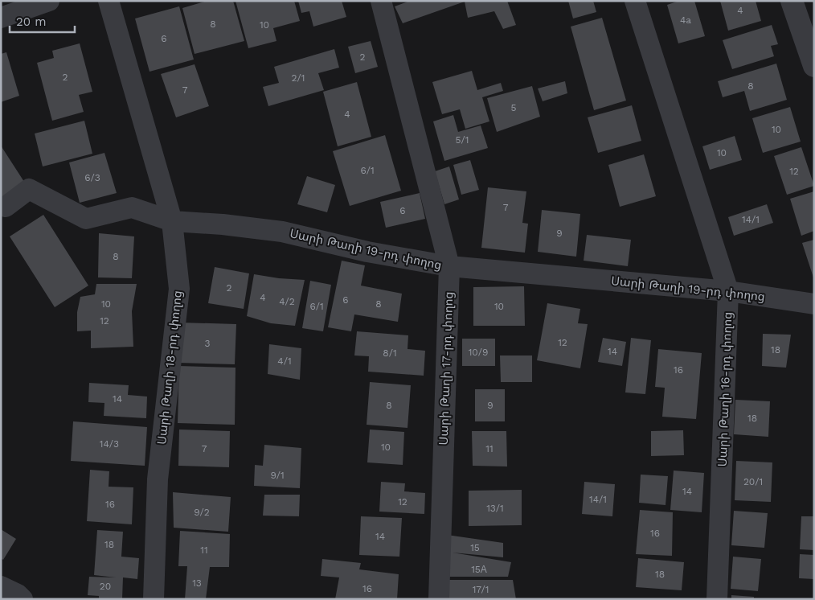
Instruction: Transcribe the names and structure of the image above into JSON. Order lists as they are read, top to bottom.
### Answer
{
  "streets": {
    "street": [
      "Սարի Թաղի 19-րդ փողոց",
      "Սարի Թաղի 18-րդ փողոց",
      "Սարի Թաղի 17-րդ փողոց",
      "Սարի Թաղի 16-րդ փողոց"
    ]
  },
  "crossings": [
    ["Սարի Թաղի 19-րդ փողոց", "Սարի Թաղի 18-րդ փողոց"],
    ["Սարի Թաղի 19-րդ փողոց", "Սարի Թաղի 17-րդ փողոց"],
    ["Սարի Թաղի 19-րդ փողոց", "Սարի Թաղի 16-րդ փողոց"]
  ],
  "house_numbers": [
    "4",
    "4a",
    "8",
    "10",
    "6",
    "2",
    "2",
    "2/1",
    "8",
    "7",
    "5",
    "4",
    "10",
    "5/1",
    "10",
    "6/1",
    "12",
    "6/3",
    "7",
    "6",
    "14/1",
    "9",
    "8",
    "2",
    "4",
    "6",
    "4/2",
    "10",
    "8",
    "6/1",
    "10",
    "12",
    "12",
    "3",
    "18",
    "14",
    "10/9",
    "8/1",
    "4/1",
    "16",
    "14",
    "8",
    "9",
    "18",
    "14/3",
    "10",
    "7",
    "11",
    "9/1",
    "20/1",
    "14",
    "14/1",
    "12",
    "16",
    "13/1",
    "9/2",
    "16",
    "14",
    "18",
    "15",
    "11",
    "15А",
    "18",
    "13",
    "20",
    "16",
    "17/1"
  ],
  "scale_bar": "20 m"
}
